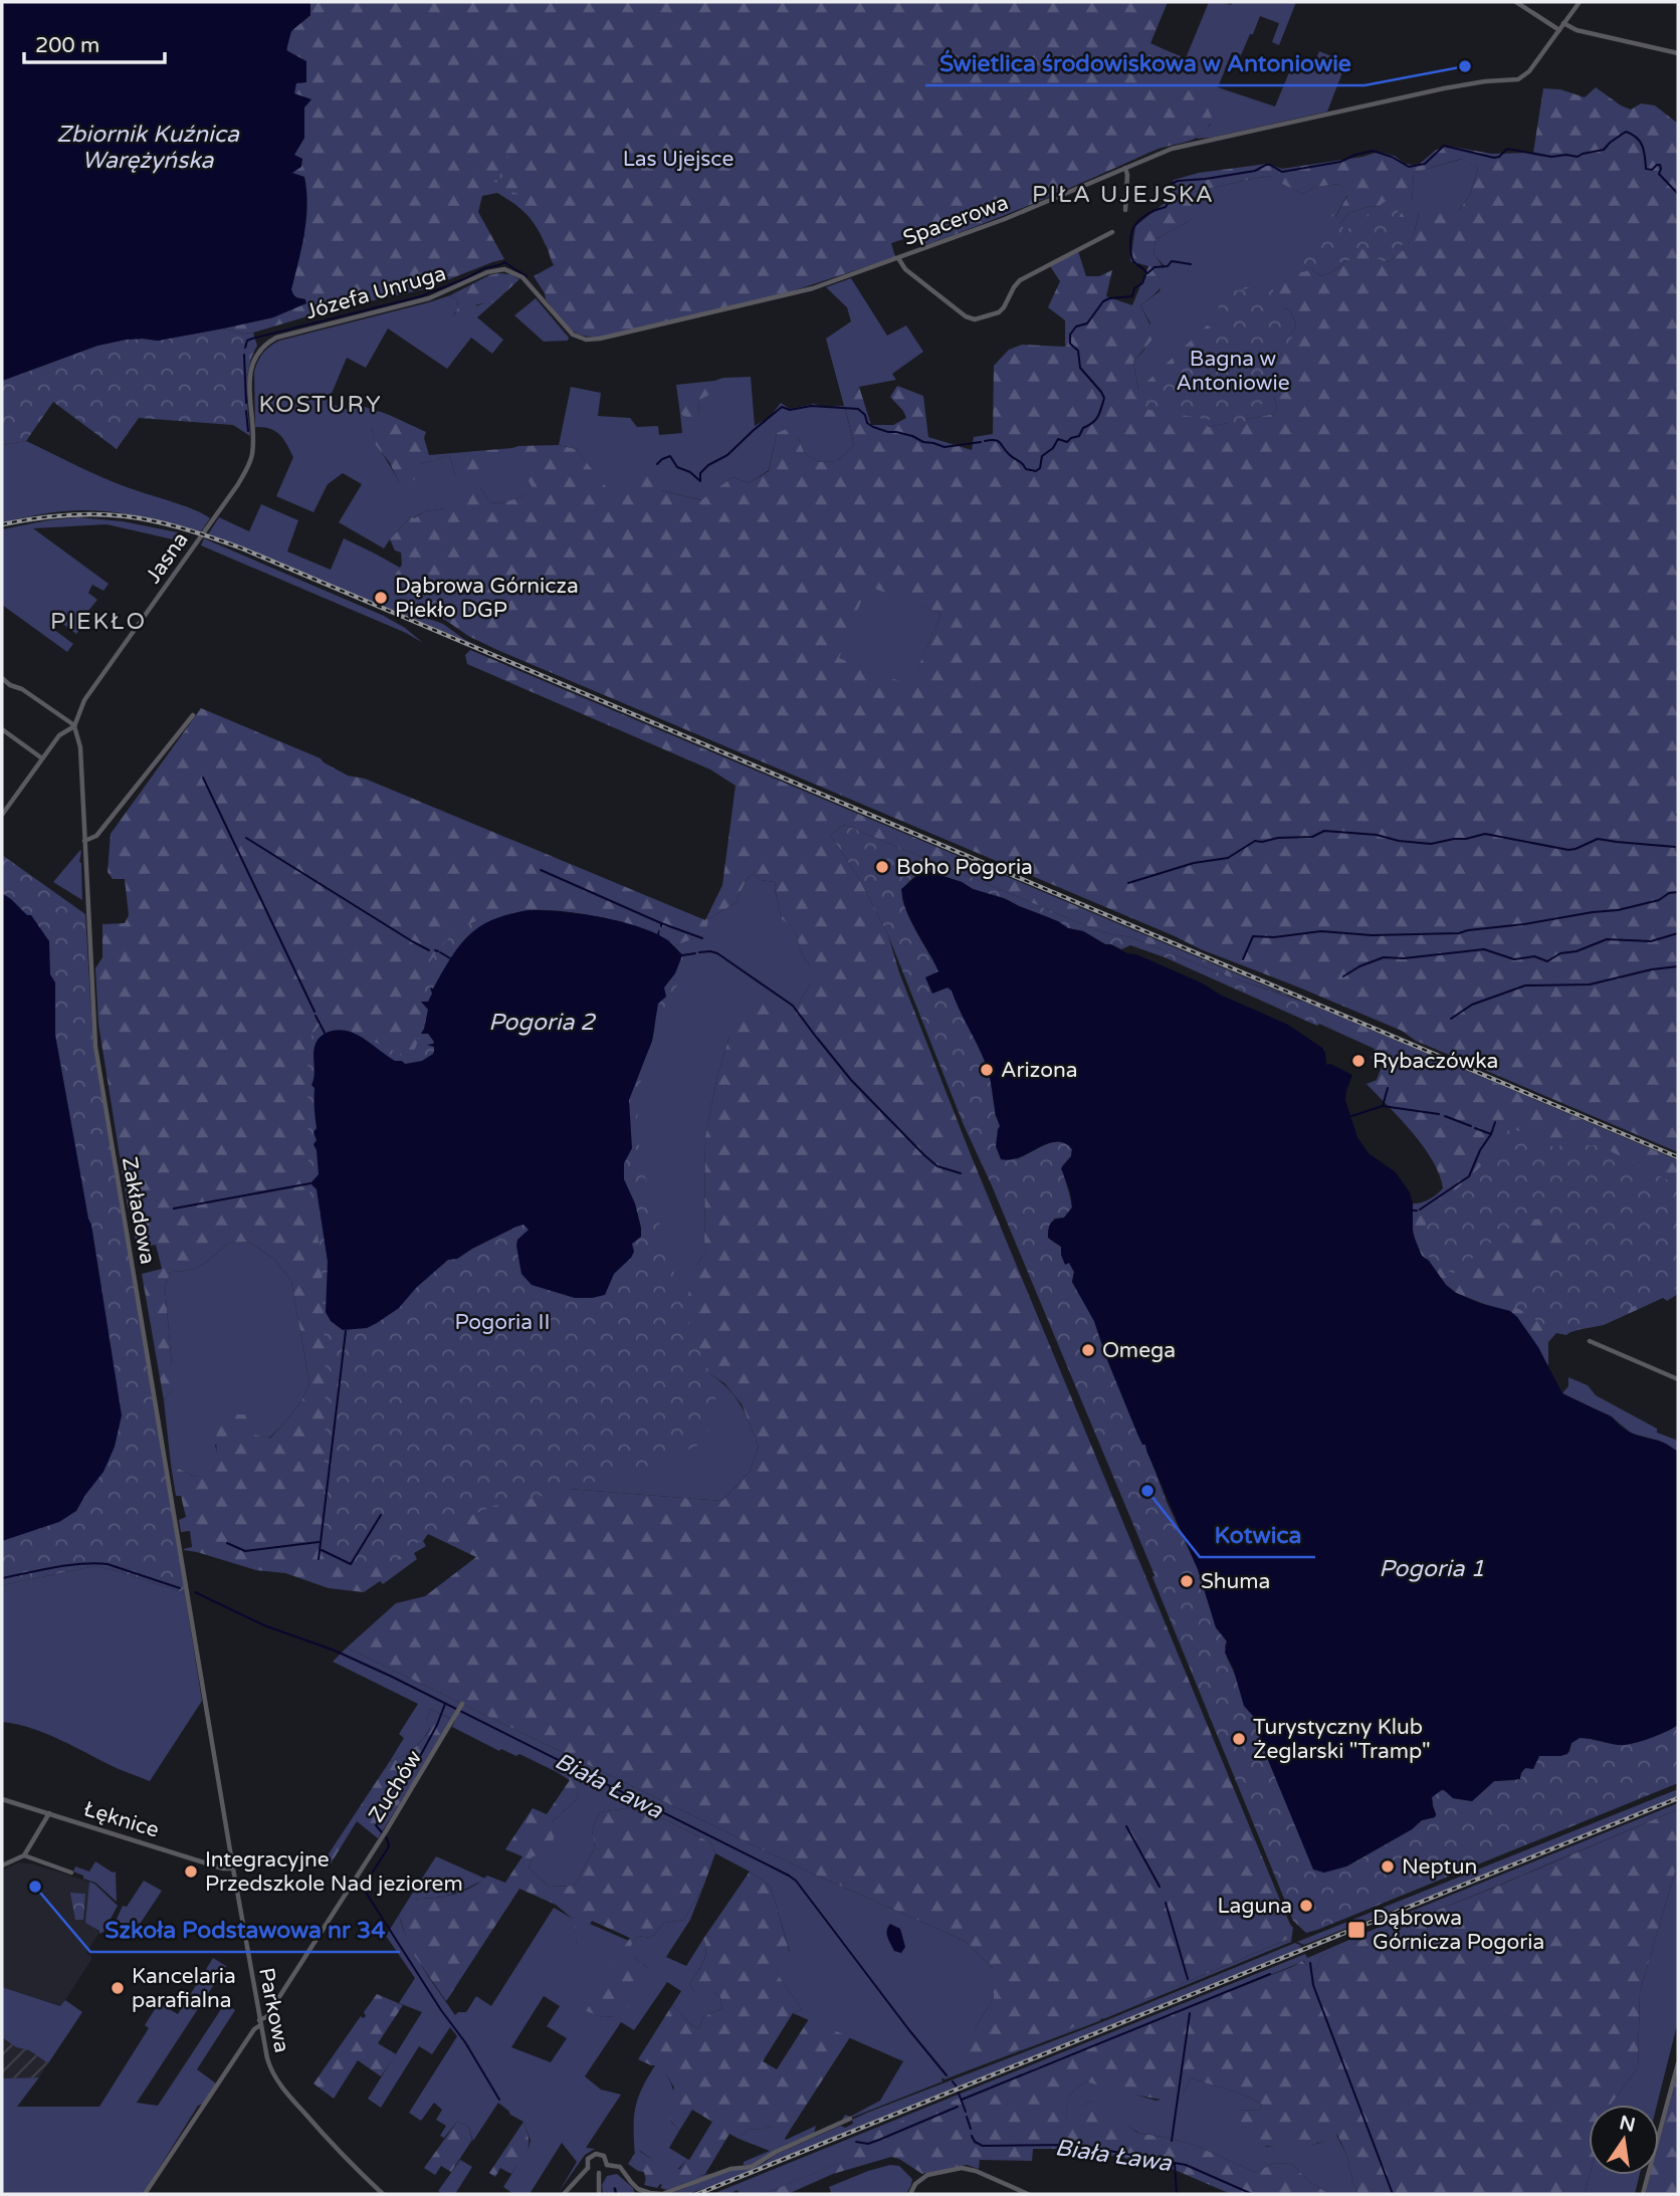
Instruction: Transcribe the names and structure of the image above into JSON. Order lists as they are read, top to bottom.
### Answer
{
  "streets": {
    "street": [
      "Spacerowa",
      "Józefa Unruga",
      "Jasna",
      "Zakładowa",
      "Zuchów",
      "Łęknice",
      "Parkowa"
    ]
  },
  "crossings": [
    ["Spacerowa", "Józefa Unruga"],
    ["Józefa Unruga", "Jasna"],
    ["Jasna", "Zakładowa"],
    ["Zakładowa", "Parkowa"],
    ["Zuchów", "Parkowa"],
    ["Łęknice", "Parkowa"]
  ],
  "districts": ["PIŁA UJEJSKA", "KOSTURY", "PIEKŁO"],
  "water": [
    "Zbiornik Kuźnica Warężyńska",
    "Pogoria 2",
    "Pogoria 1",
    "Biała Ława"
  ],
  "parks": ["Las Ujejsce", "Bagna w Antoniowie", "Pogoria II"],
  "places": {
    "other": [
      "Świetlica środowiskowa w Antoniowie",
      "Dąbrowa Górnicza Piekło DGP",
      "Boho Pogoria",
      "Rybaczówka",
      "Arizona",
      "Omega",
      "Kotwica",
      "Shuma",
      "Turystyczny Klub Żeglarski \"Tramp\"",
      "Neptun",
      "Integracyjne Przedszkole Nad jeziorem",
      "Szkoła Podstawowa nr 34",
      "Laguna",
      "Kancelaria parafialna"
    ],
    "transit": ["Dąbrowa Górnicza Pogoria"]
  },
  "scale_bar": "200 m",
  "north": "top"
}
